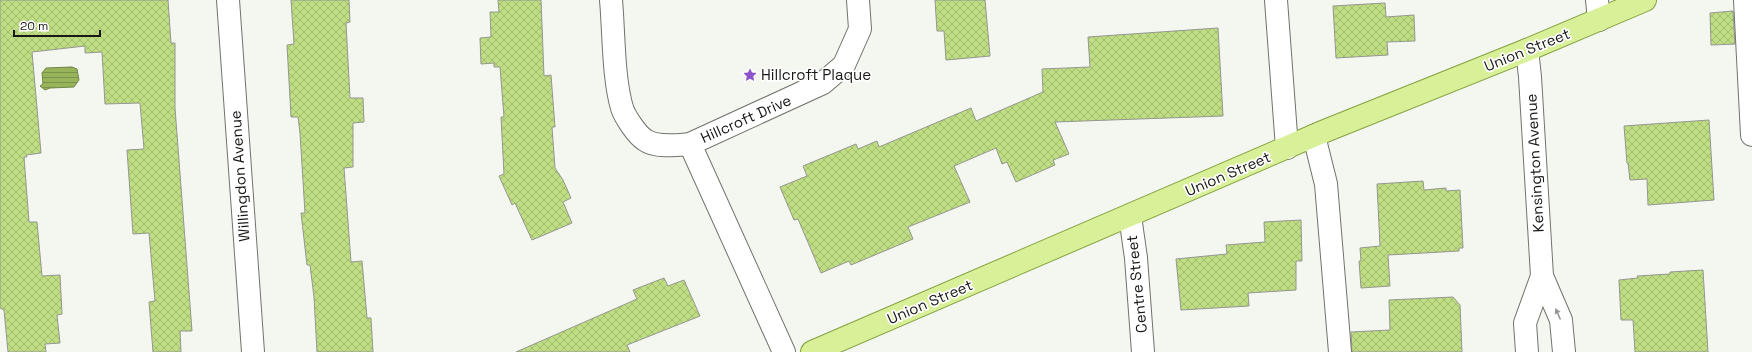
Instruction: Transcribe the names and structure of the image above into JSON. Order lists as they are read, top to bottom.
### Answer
{
  "streets": {
    "main road": ["Union Street"],
    "street": [
      "Hillcroft Drive",
      "Kensington Avenue",
      "Willingdon Avenue",
      "Centre Street"
    ]
  },
  "crossings": [
    ["Union Street", "Kensington Avenue"],
    ["Union Street", "Centre Street"]
  ],
  "places": {
    "place": ["Hillcroft Plaque"]
  },
  "scale_bar": "20 m"
}
